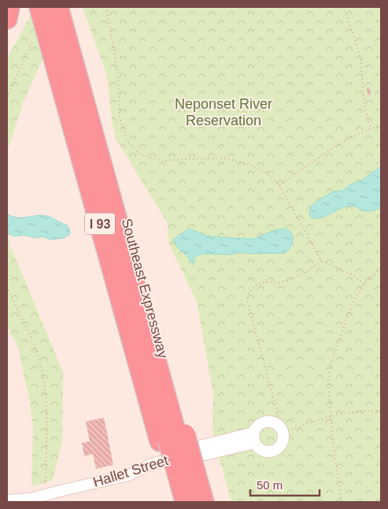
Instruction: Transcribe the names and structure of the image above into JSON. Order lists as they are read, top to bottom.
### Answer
{
  "streets": {
    "highway": ["I 93", "Southeast Expressway"],
    "street": ["Hallet Street"]
  },
  "crossings": [
    ["I 93", "Southeast Expressway"]
  ],
  "parks": ["Neponset River Reservation"],
  "scale_bar": "50 m"
}
